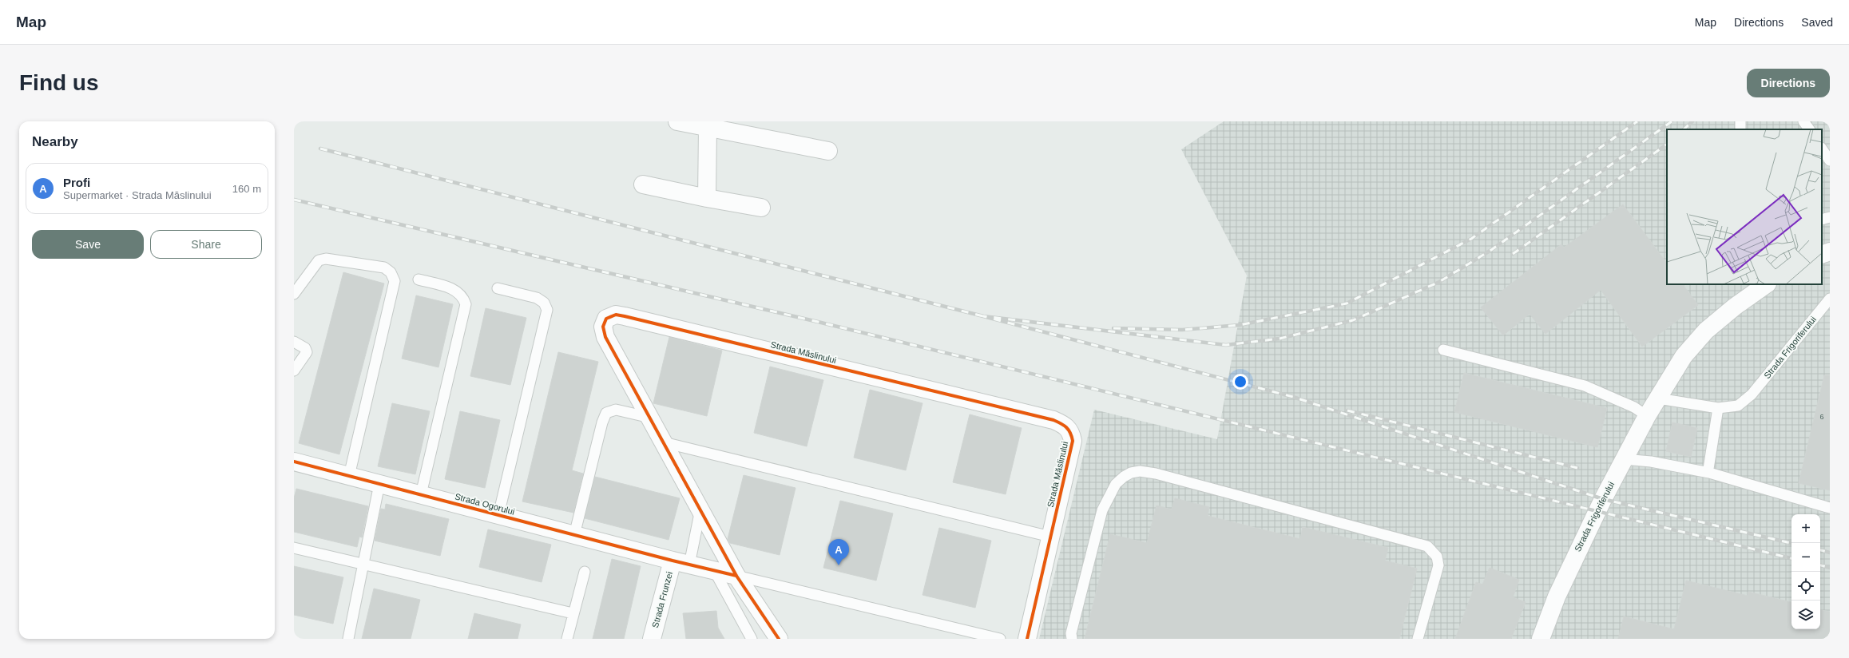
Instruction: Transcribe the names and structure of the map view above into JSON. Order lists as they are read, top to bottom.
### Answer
{
  "streets": {
    "street": [
      "Strada Frigoriferului",
      "Strada Măslinului",
      "Strada Ogorului",
      "Strada Frunzei"
    ]
  },
  "crossings": [
    ["Strada Ogorului", "Strada Frunzei"]
  ],
  "house_numbers": ["6"],
  "page": {
    "header": "Map",
    "nav": ["Map", "Directions", "Saved"],
    "buttons": [
      "Directions",
      ["Save", "Share"]
    ],
    "title": "Find us",
    "heading": "Nearby",
    "list": [
      {
        "mark": "A",
        "name": "Profi",
        "note": "Supermarket · Strada Măslinului",
        "value": "160 m"
      }
    ],
    "map_buttons": ["+", "−"],
    "pins": "A"
  }
}
